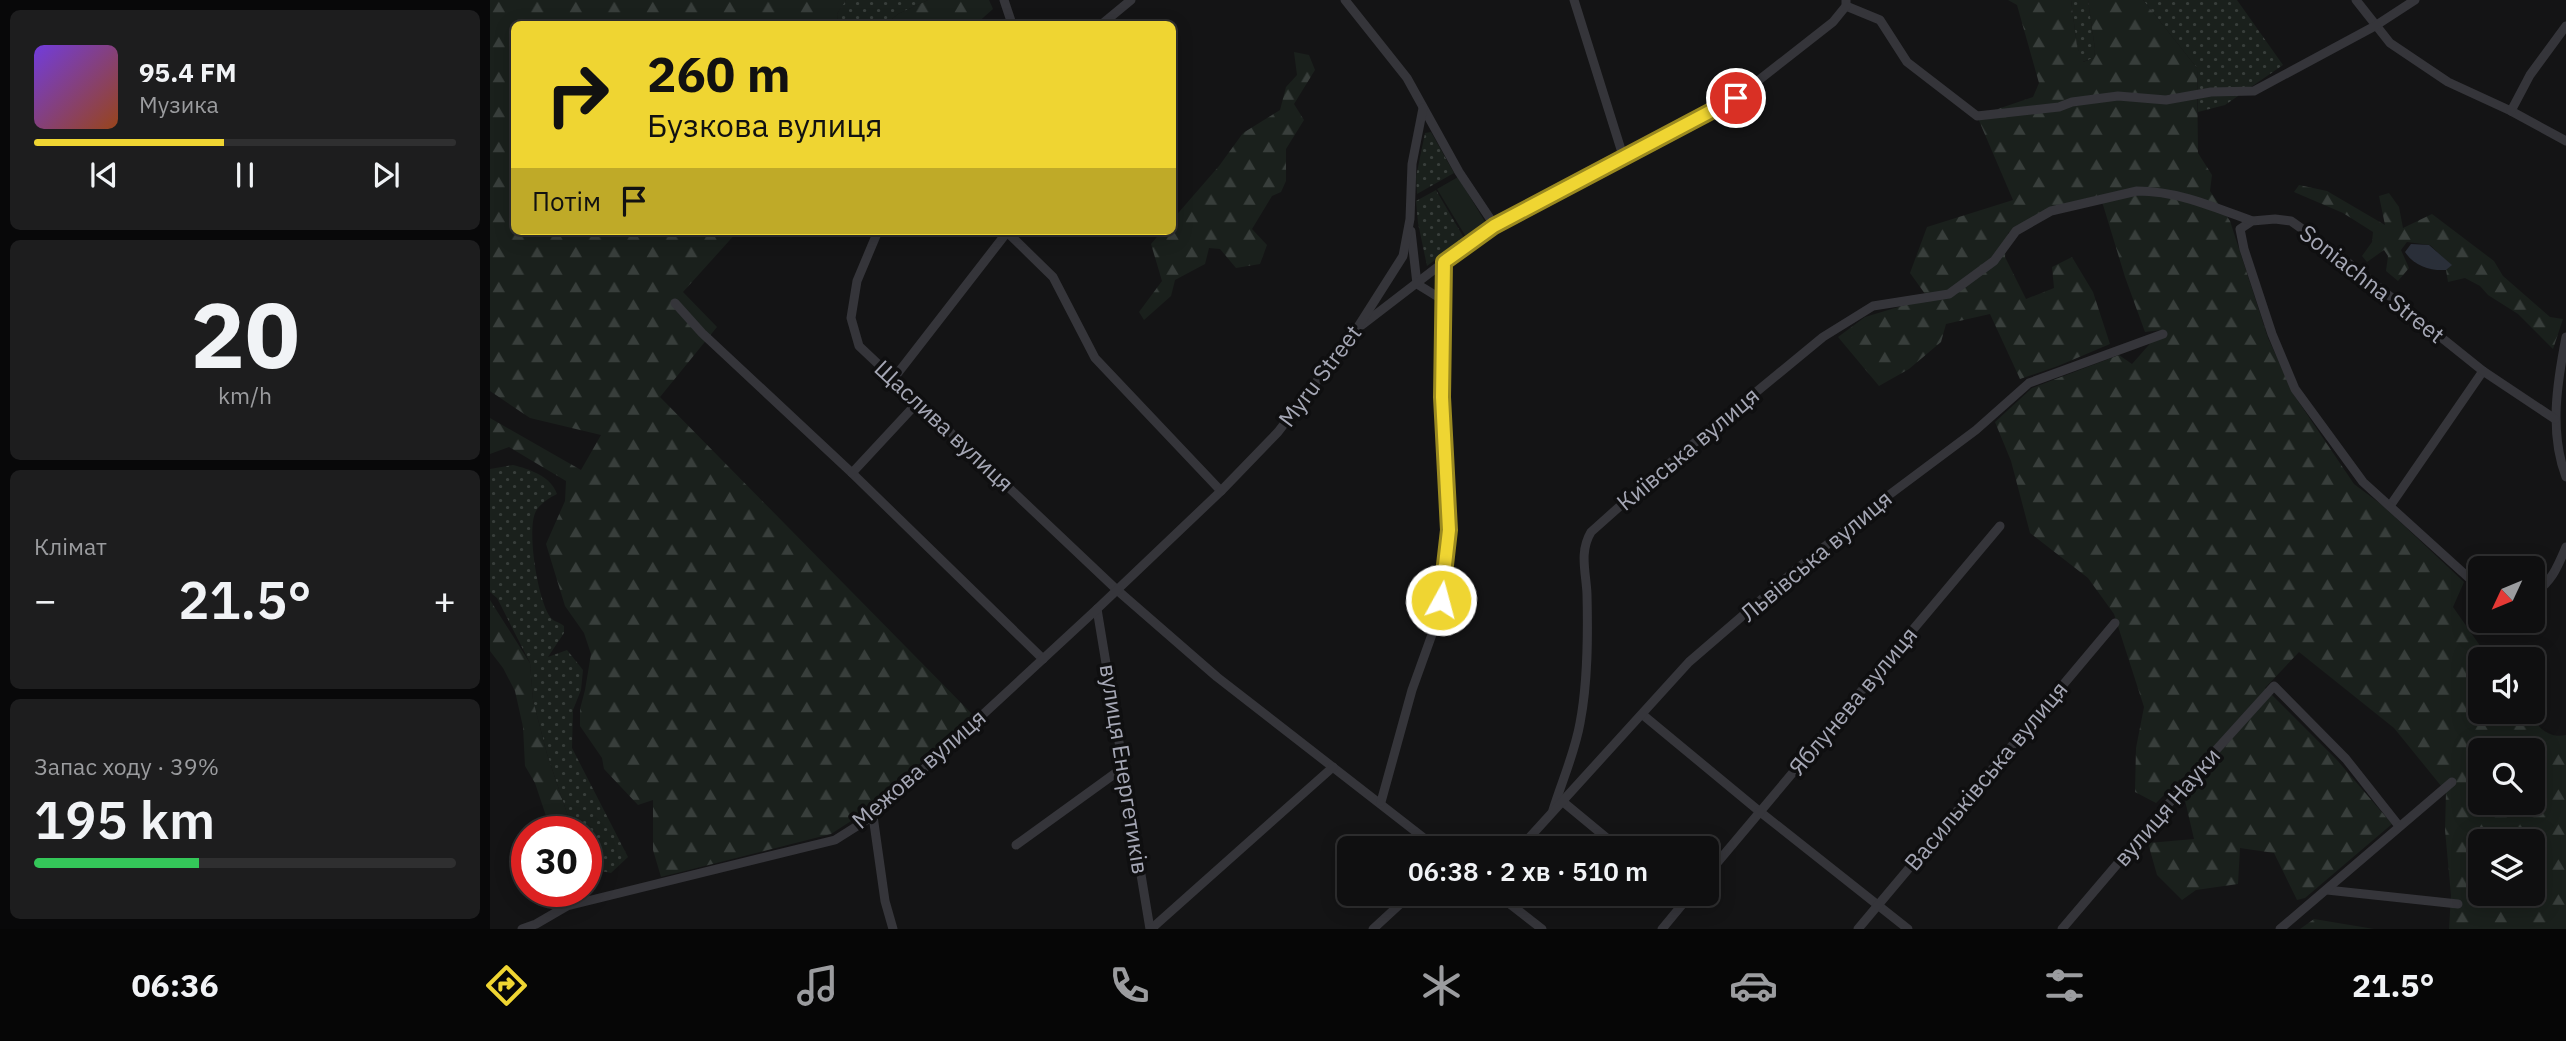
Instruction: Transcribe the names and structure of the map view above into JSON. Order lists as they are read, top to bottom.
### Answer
{
  "streets": {
    "street": [
      "Soniachna Street",
      "Myru Street",
      "Щаслива вулиця",
      "Київська вулиця",
      "Львівська вулиця",
      "Яблунева вулиця",
      "Межова вулиця",
      "вулиця Енергетиків",
      "Васильківська вулиця",
      "вулиця Науки"
    ]
  },
  "crossings": [
    ["Soniachna Street", "Київська вулиця"],
    ["Myru Street", "Щаслива вулиця"],
    ["Myru Street", "Межова вулиця"],
    ["Щаслива вулиця", "Межова вулиця"],
    ["Київська вулиця", "Львівська вулиця"],
    ["Межова вулиця", "вулиця Енергетиків"]
  ],
  "north": "bottom left",
  "page": {
    "turn": ["260 m", "Бузкова вулиця"],
    "song": ["95.4 FM", "Музика"],
    "then": "Потім",
    "tile": [
      ["20", "km/h"],
      "Клімат",
      ["Запас ходу · 39%", "195 km"]
    ],
    "heat": ["−", "21.5°", "+"],
    "limit": "30",
    "trip": "06:38 · 2 хв · 510 m",
    "tabs": ["06:36", "21.5°"]
  }
}
